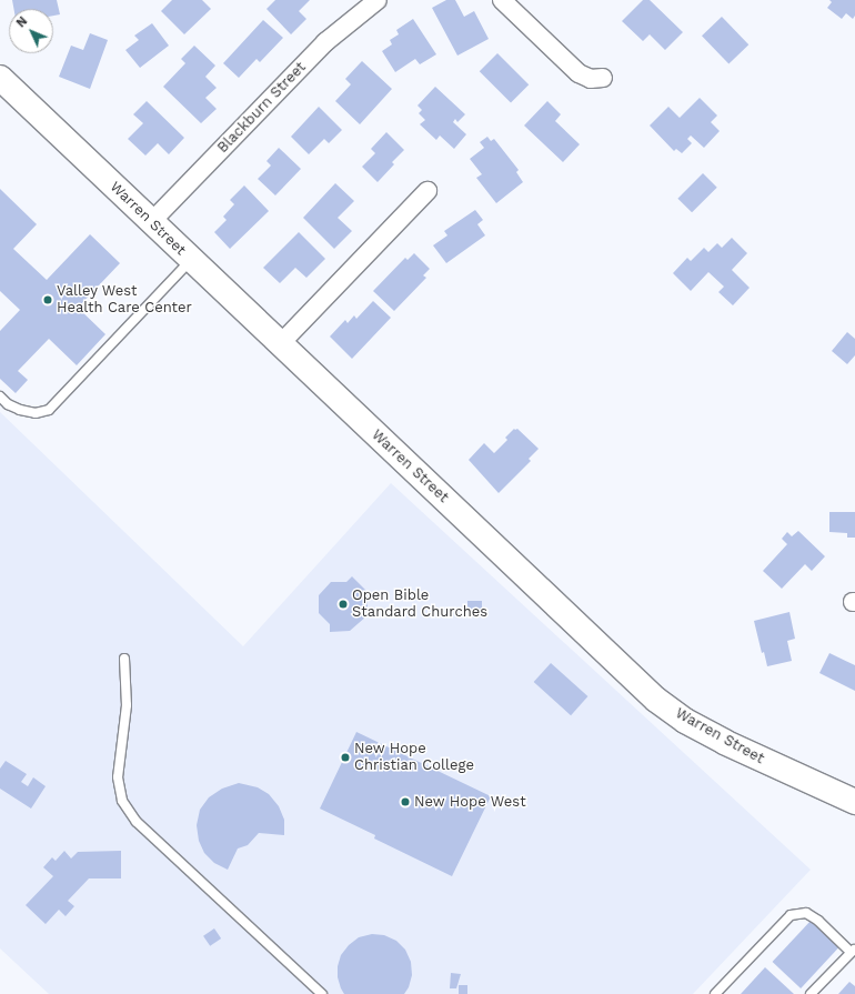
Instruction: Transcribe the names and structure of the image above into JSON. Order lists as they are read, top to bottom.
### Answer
{
  "streets": {
    "street": ["Blackburn Street", "Warren Street"]
  },
  "crossings": [
    ["Blackburn Street", "Warren Street"]
  ],
  "places": [
    "Valley West Health Care Center",
    "Open Bible Standard Churches",
    "New Hope Christian College",
    "New Hope West"
  ],
  "north": "top left"
}
